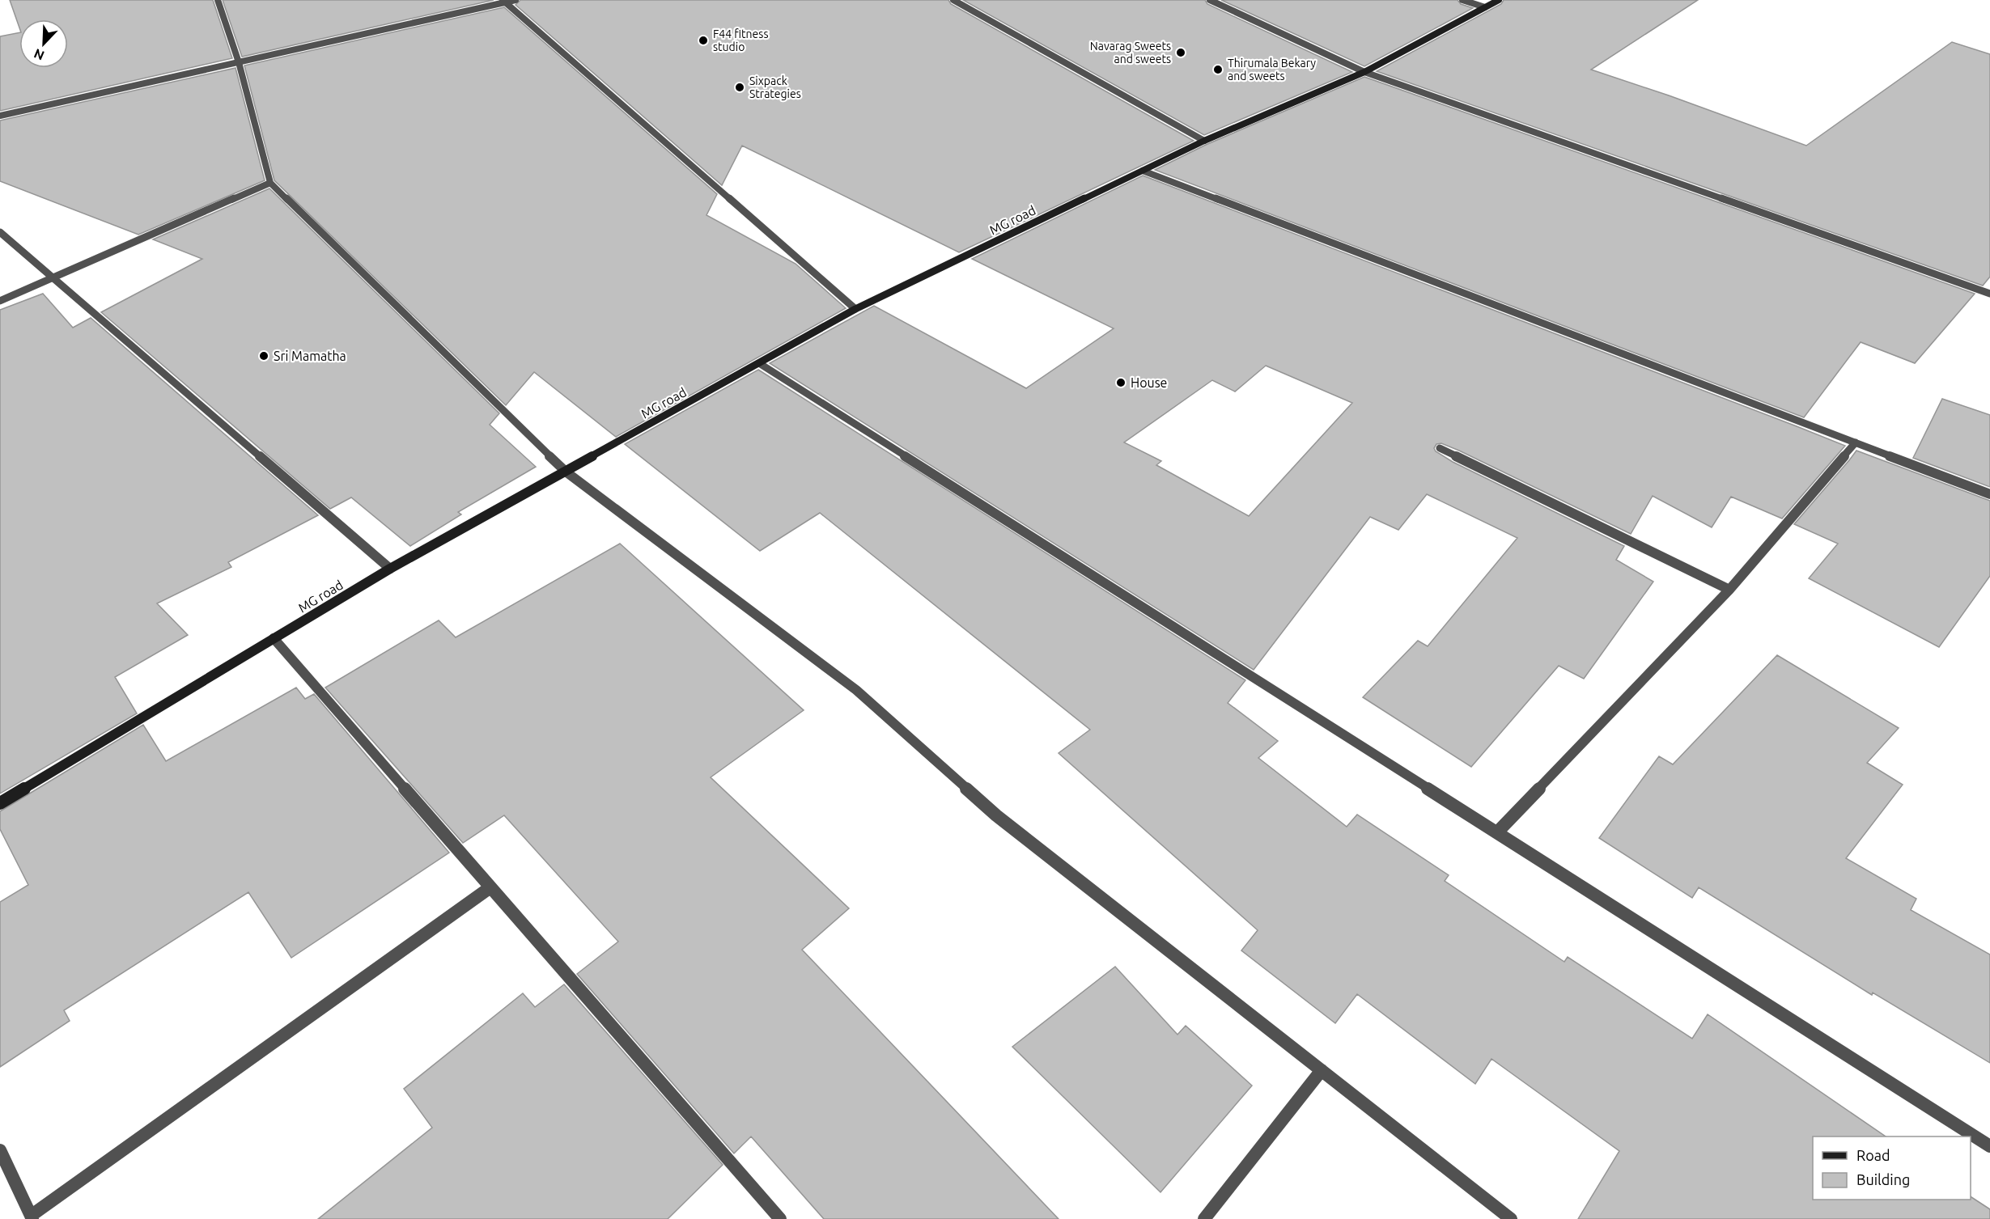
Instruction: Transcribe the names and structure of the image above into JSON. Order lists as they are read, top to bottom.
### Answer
{
  "streets": {
    "main road": ["MG road"]
  },
  "places": [
    "F44 fitness studio",
    "Navarag Sweets and sweets",
    "Thirumala Bekary and sweets",
    "Sixpack Strategies",
    "Sri Mamatha",
    "House"
  ],
  "legend": ["Road", "Building"],
  "north": "bottom left"
}
